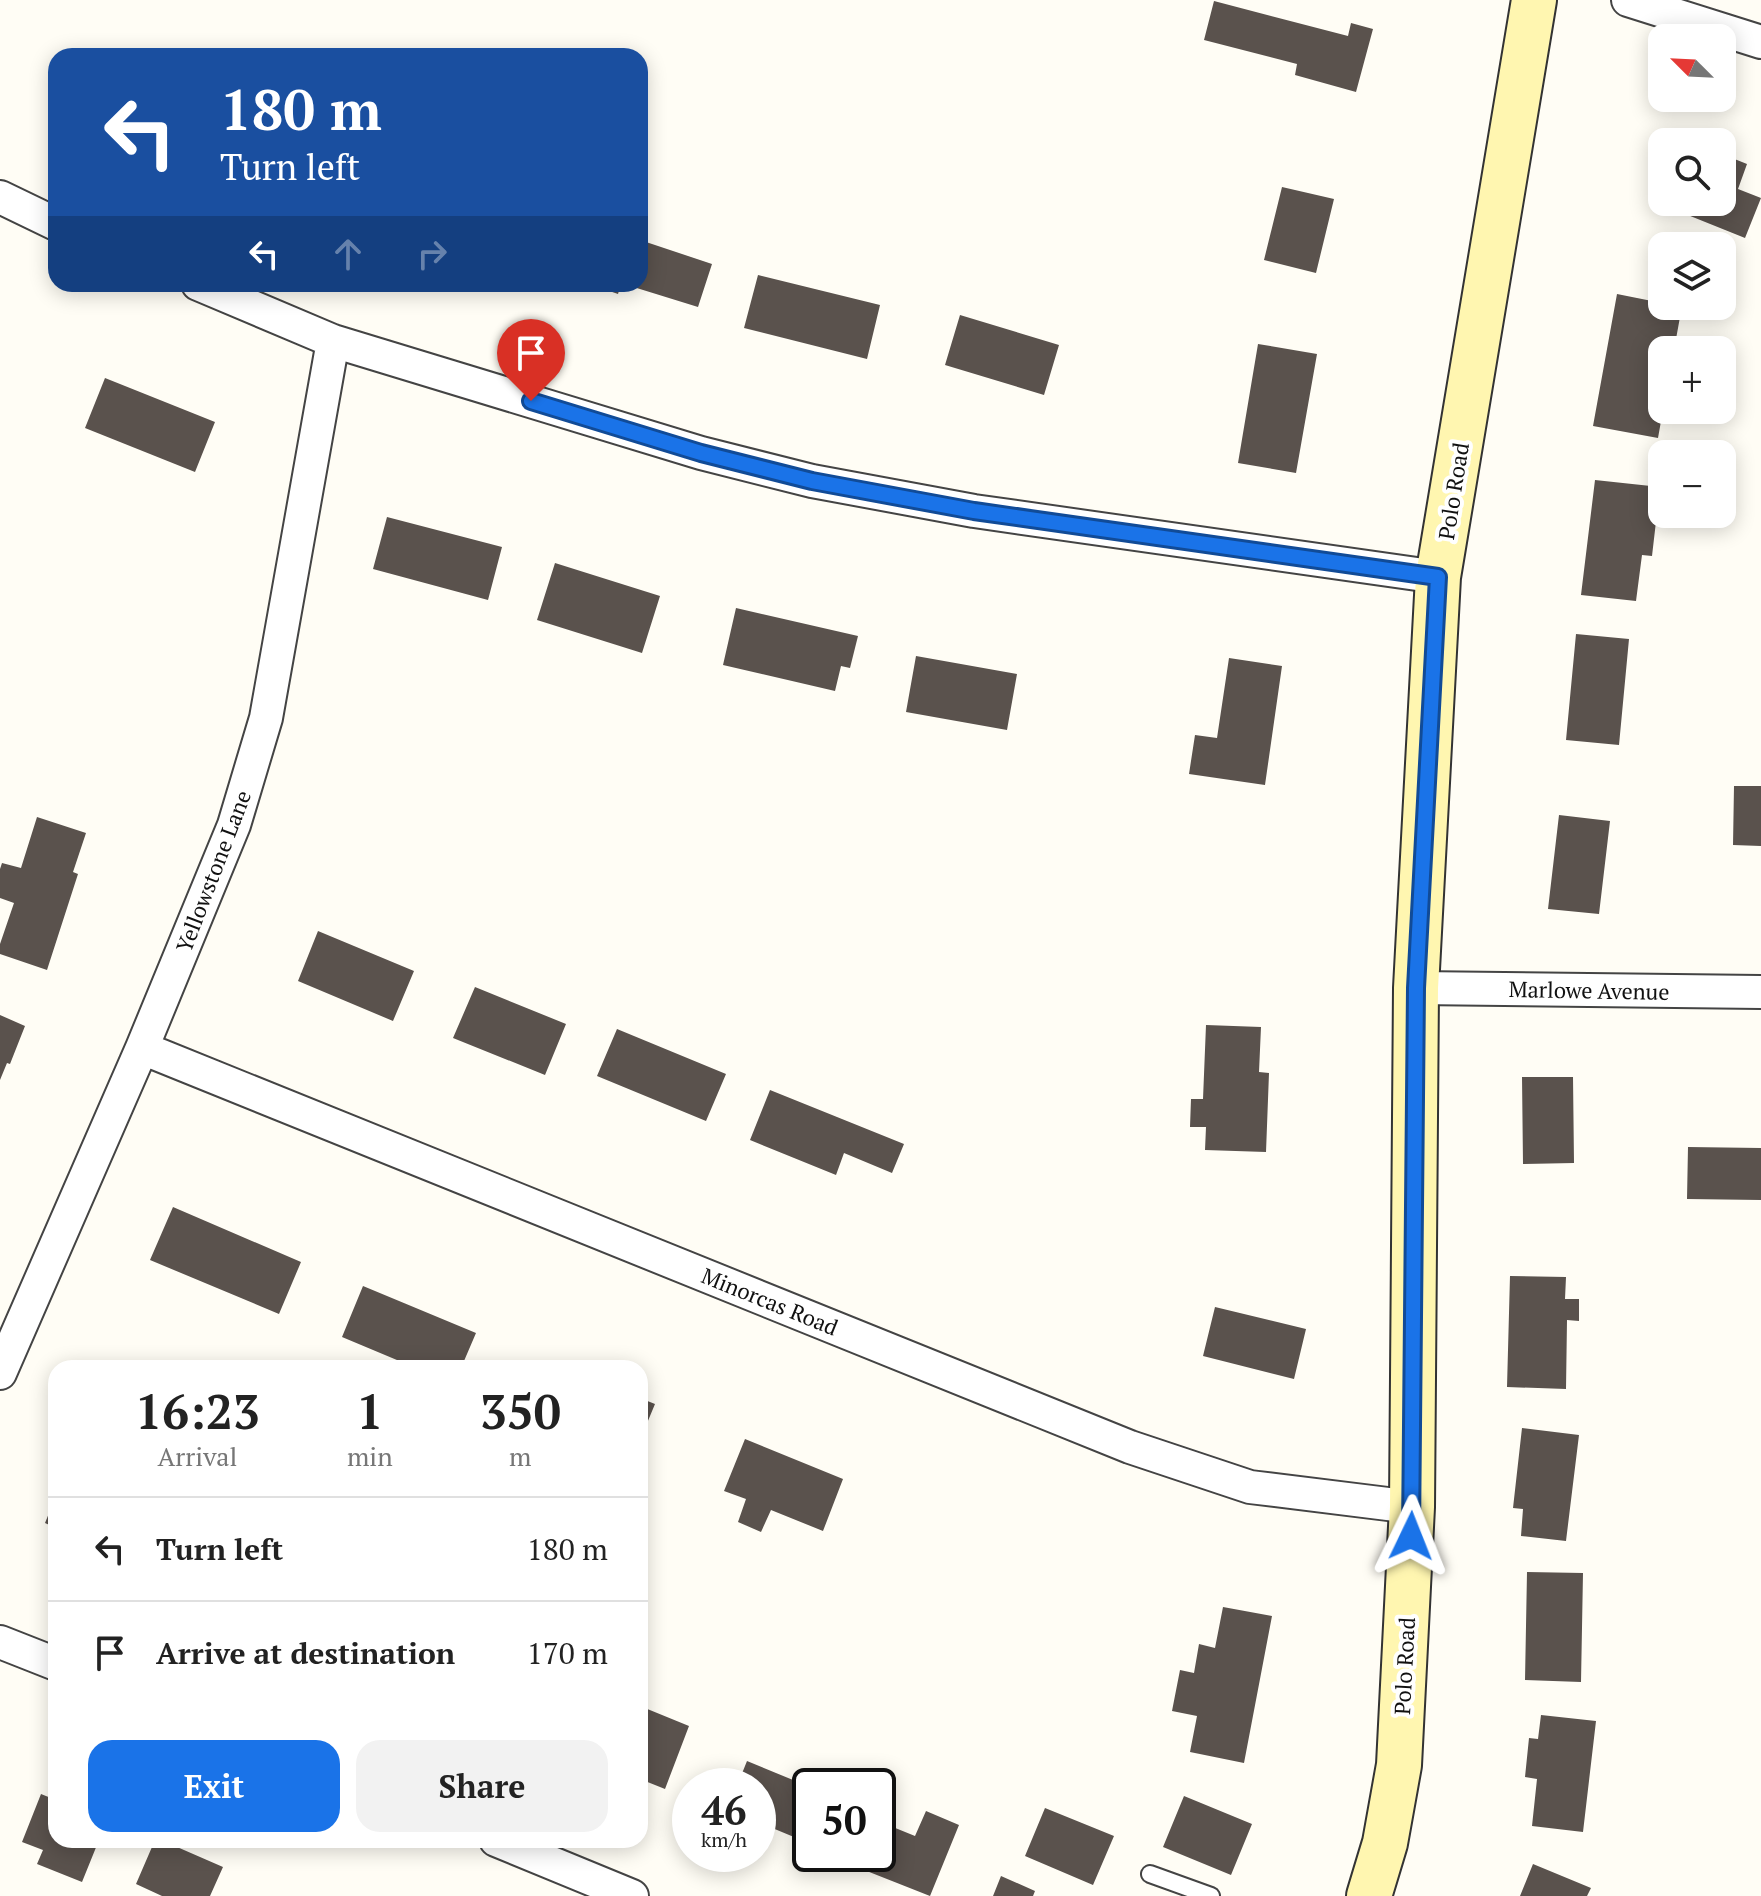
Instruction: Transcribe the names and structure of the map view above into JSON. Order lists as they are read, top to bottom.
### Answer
{
  "streets": {
    "main road": ["Polo Road"],
    "street": ["Yellowstone Lane", "Marlowe Avenue", "Minorcas Road"]
  },
  "crossings": [
    ["Polo Road", "Marlowe Avenue"],
    ["Polo Road", "Minorcas Road"],
    ["Yellowstone Lane", "Minorcas Road"]
  ],
  "north": "top left",
  "page": {
    "map_buttons": ["+", "−"],
    "turn": ["180 m", "Turn left"],
    "eta": [
      "16:23",
      "Arrival",
      "1",
      "min",
      "350",
      "m"
    ],
    "list": [
      {
        "name": "Turn left",
        "value": "180 m"
      },
      {
        "name": "Arrive at destination",
        "value": "170 m"
      }
    ],
    "buttons": ["Exit", "Share"],
    "speed": "46 km/h",
    "limit": "50"
  }
}
